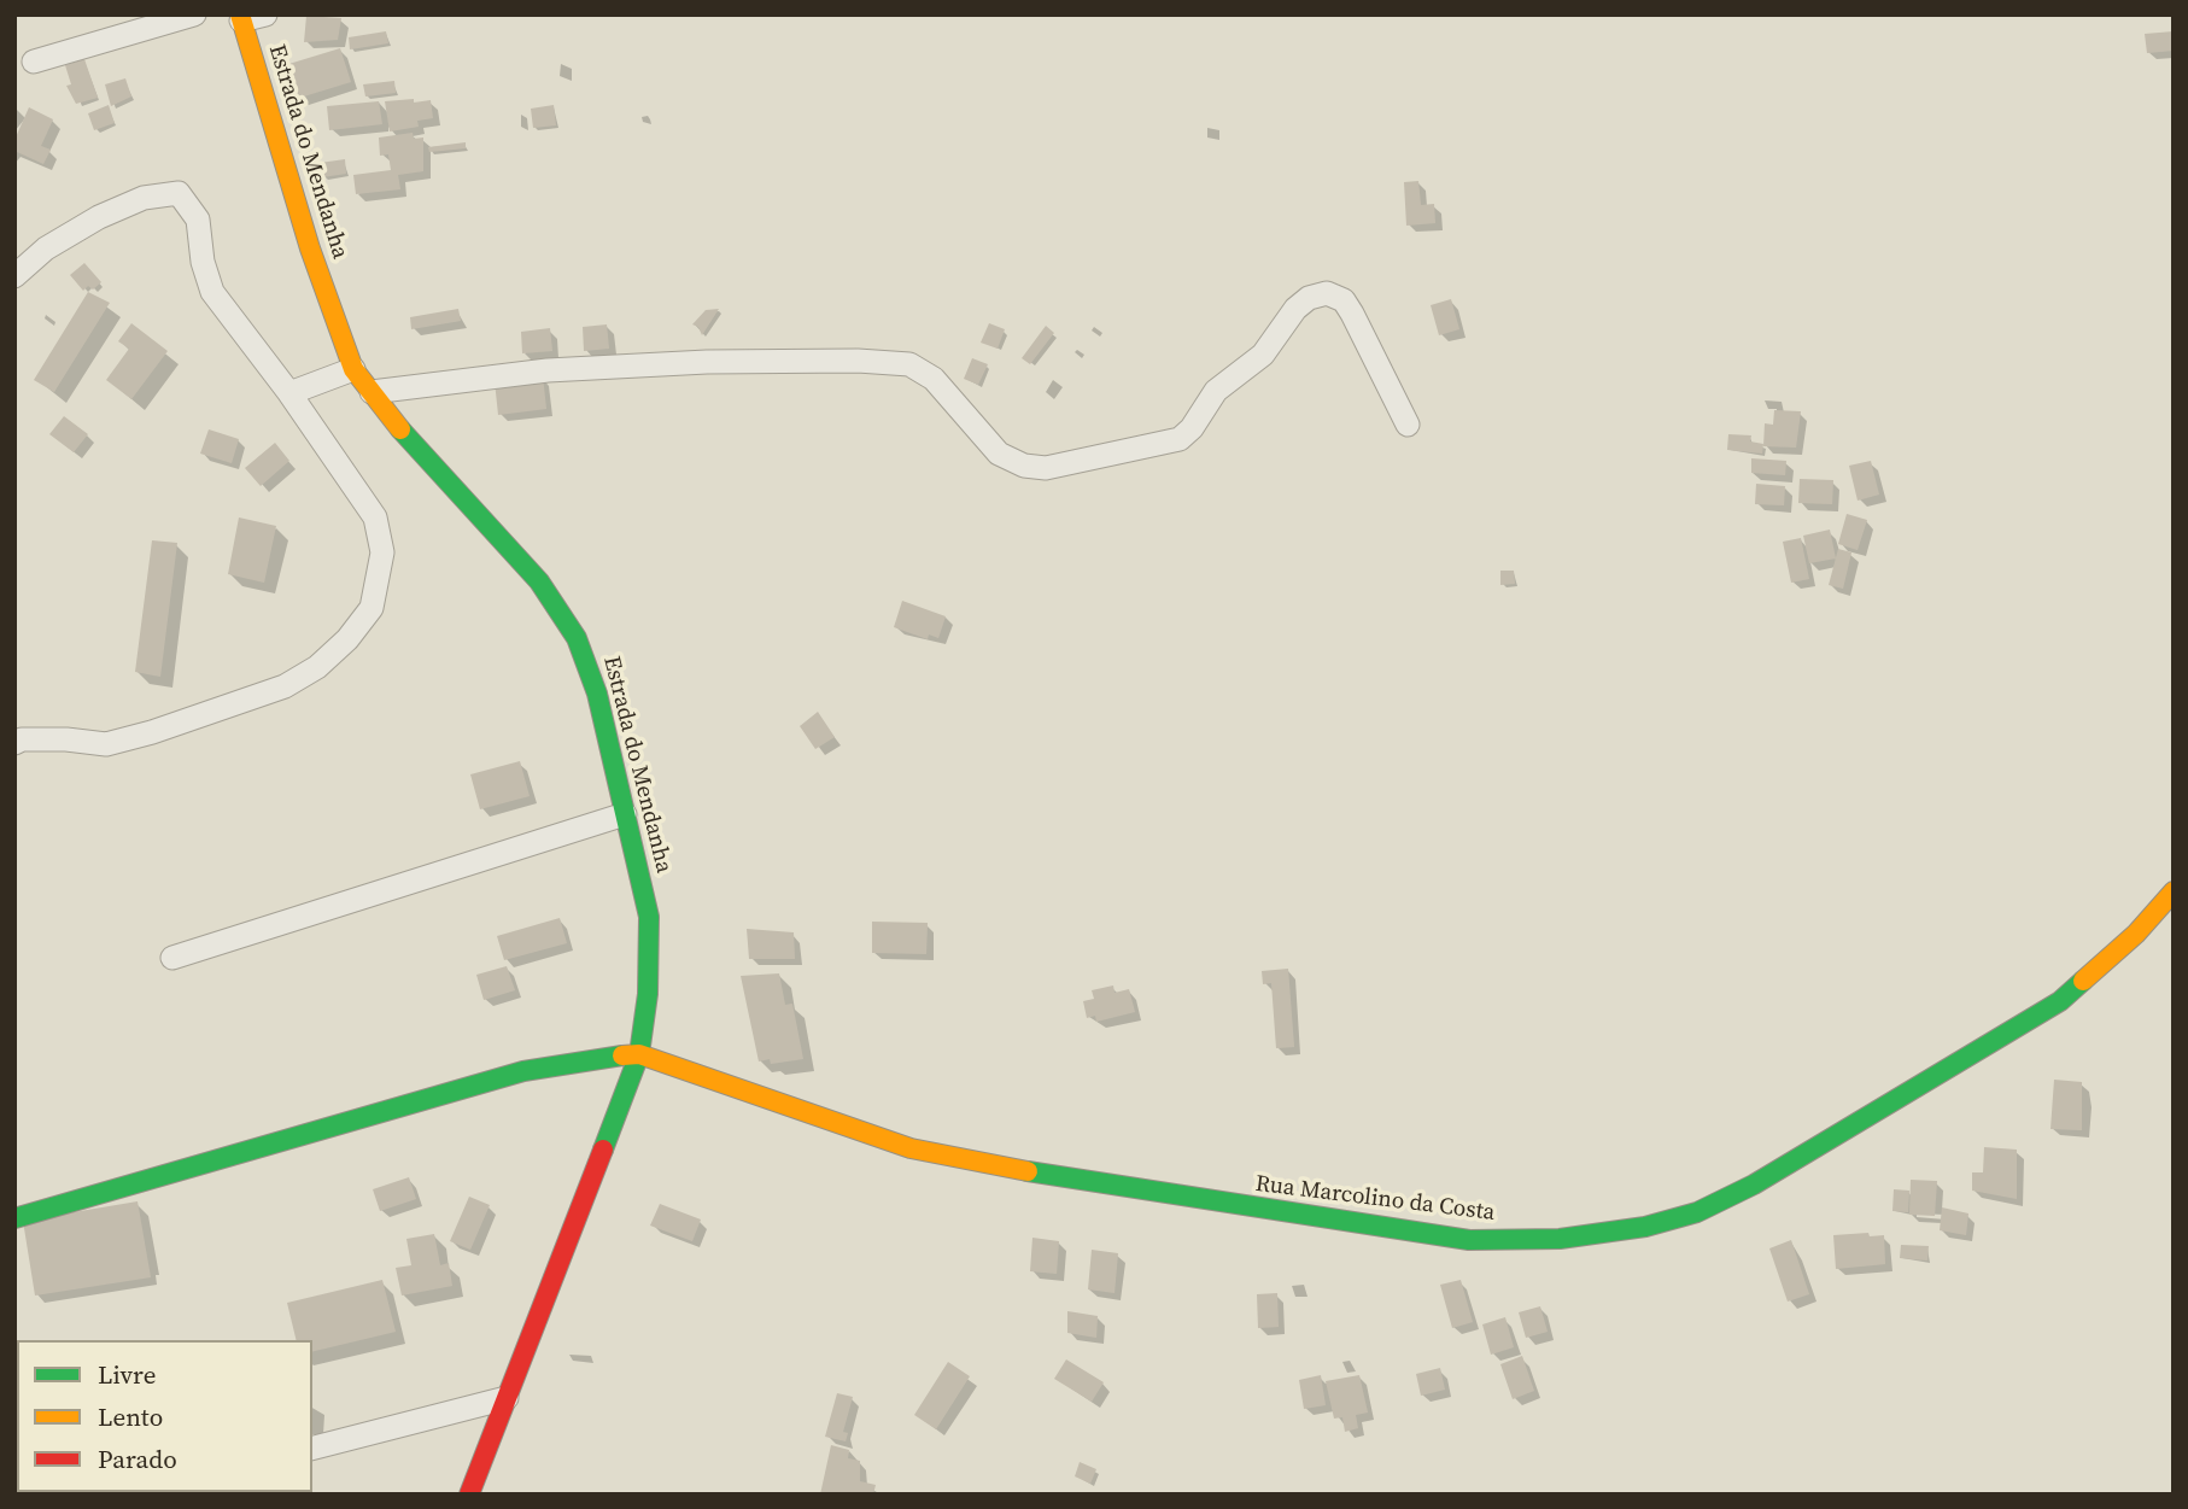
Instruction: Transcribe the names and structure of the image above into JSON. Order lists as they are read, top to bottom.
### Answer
{
  "streets": {
    "street": ["Estrada do Mendanha", "Rua Marcolino da Costa"]
  },
  "crossings": [
    ["Estrada do Mendanha", "Rua Marcolino da Costa"]
  ],
  "legend": ["Livre", "Lento", "Parado"]
}
